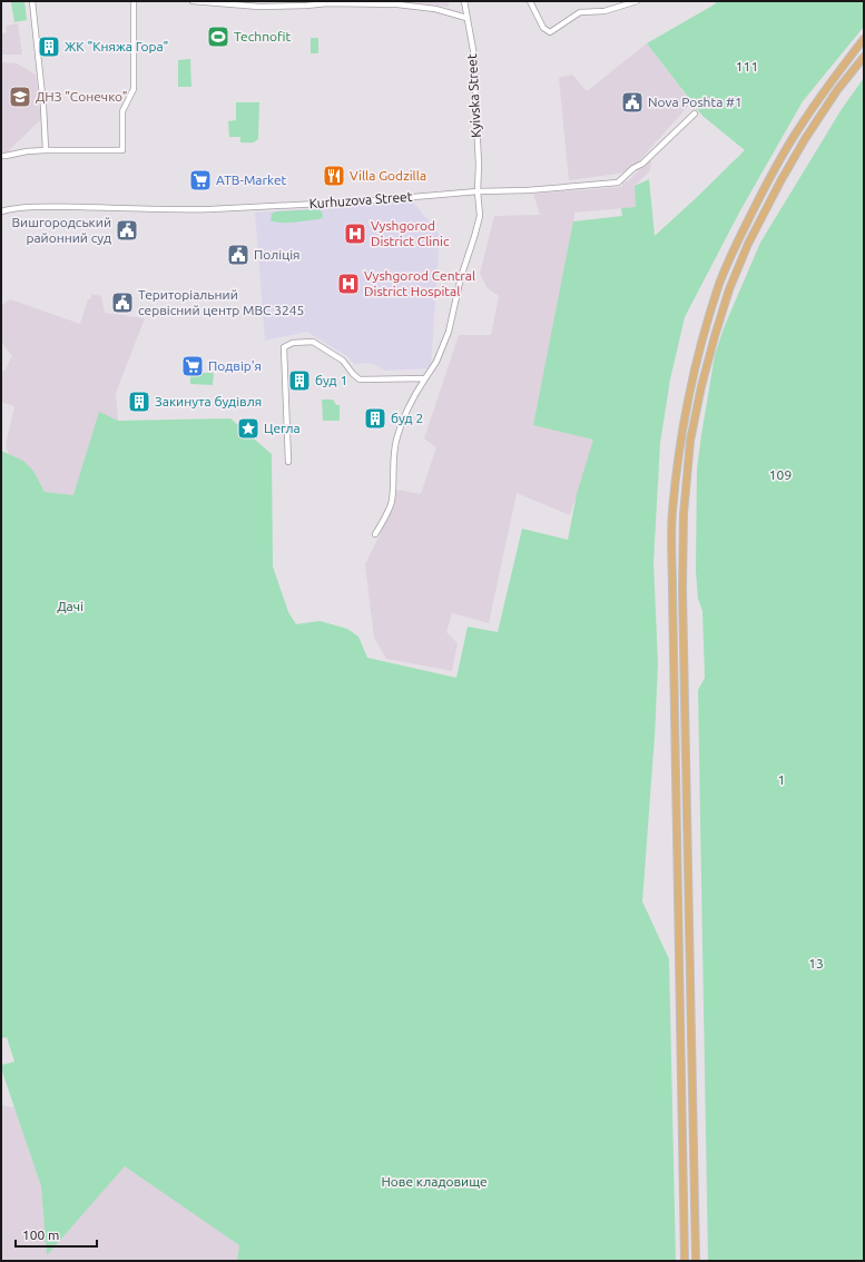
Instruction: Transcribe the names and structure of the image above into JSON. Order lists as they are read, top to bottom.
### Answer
{
  "streets": {
    "street": ["Kyivska Street", "Kurhuzova Street"]
  },
  "crossings": [
    ["Kyivska Street", "Kurhuzova Street"]
  ],
  "parks": [
    "111",
    "109",
    "Дачі",
    "1",
    "13",
    "Нове кладовище"
  ],
  "places": {
    "sports": ["Technofit"],
    "building": [
      "ЖК \"Княжа Гора\"",
      "буд 1",
      "Закинута будівля",
      "буд 2"
    ],
    "school or university": ["ДНЗ \"Сонечко\""],
    "public building": [
      "Nova Poshta #1",
      "Вишгородський районний суд",
      "Поліція",
      "Територіальний сервісний центр МВС 3245"
    ],
    "restaurant": ["Villa Godzilla"],
    "supermarket": ["ATB-Market", "Подвір'я"],
    "hospital": ["Vyshgorod District Clinic", "Vyshgorod Central District Hospital"],
    "place": ["Цегла"]
  },
  "scale_bar": "100 m"
}
